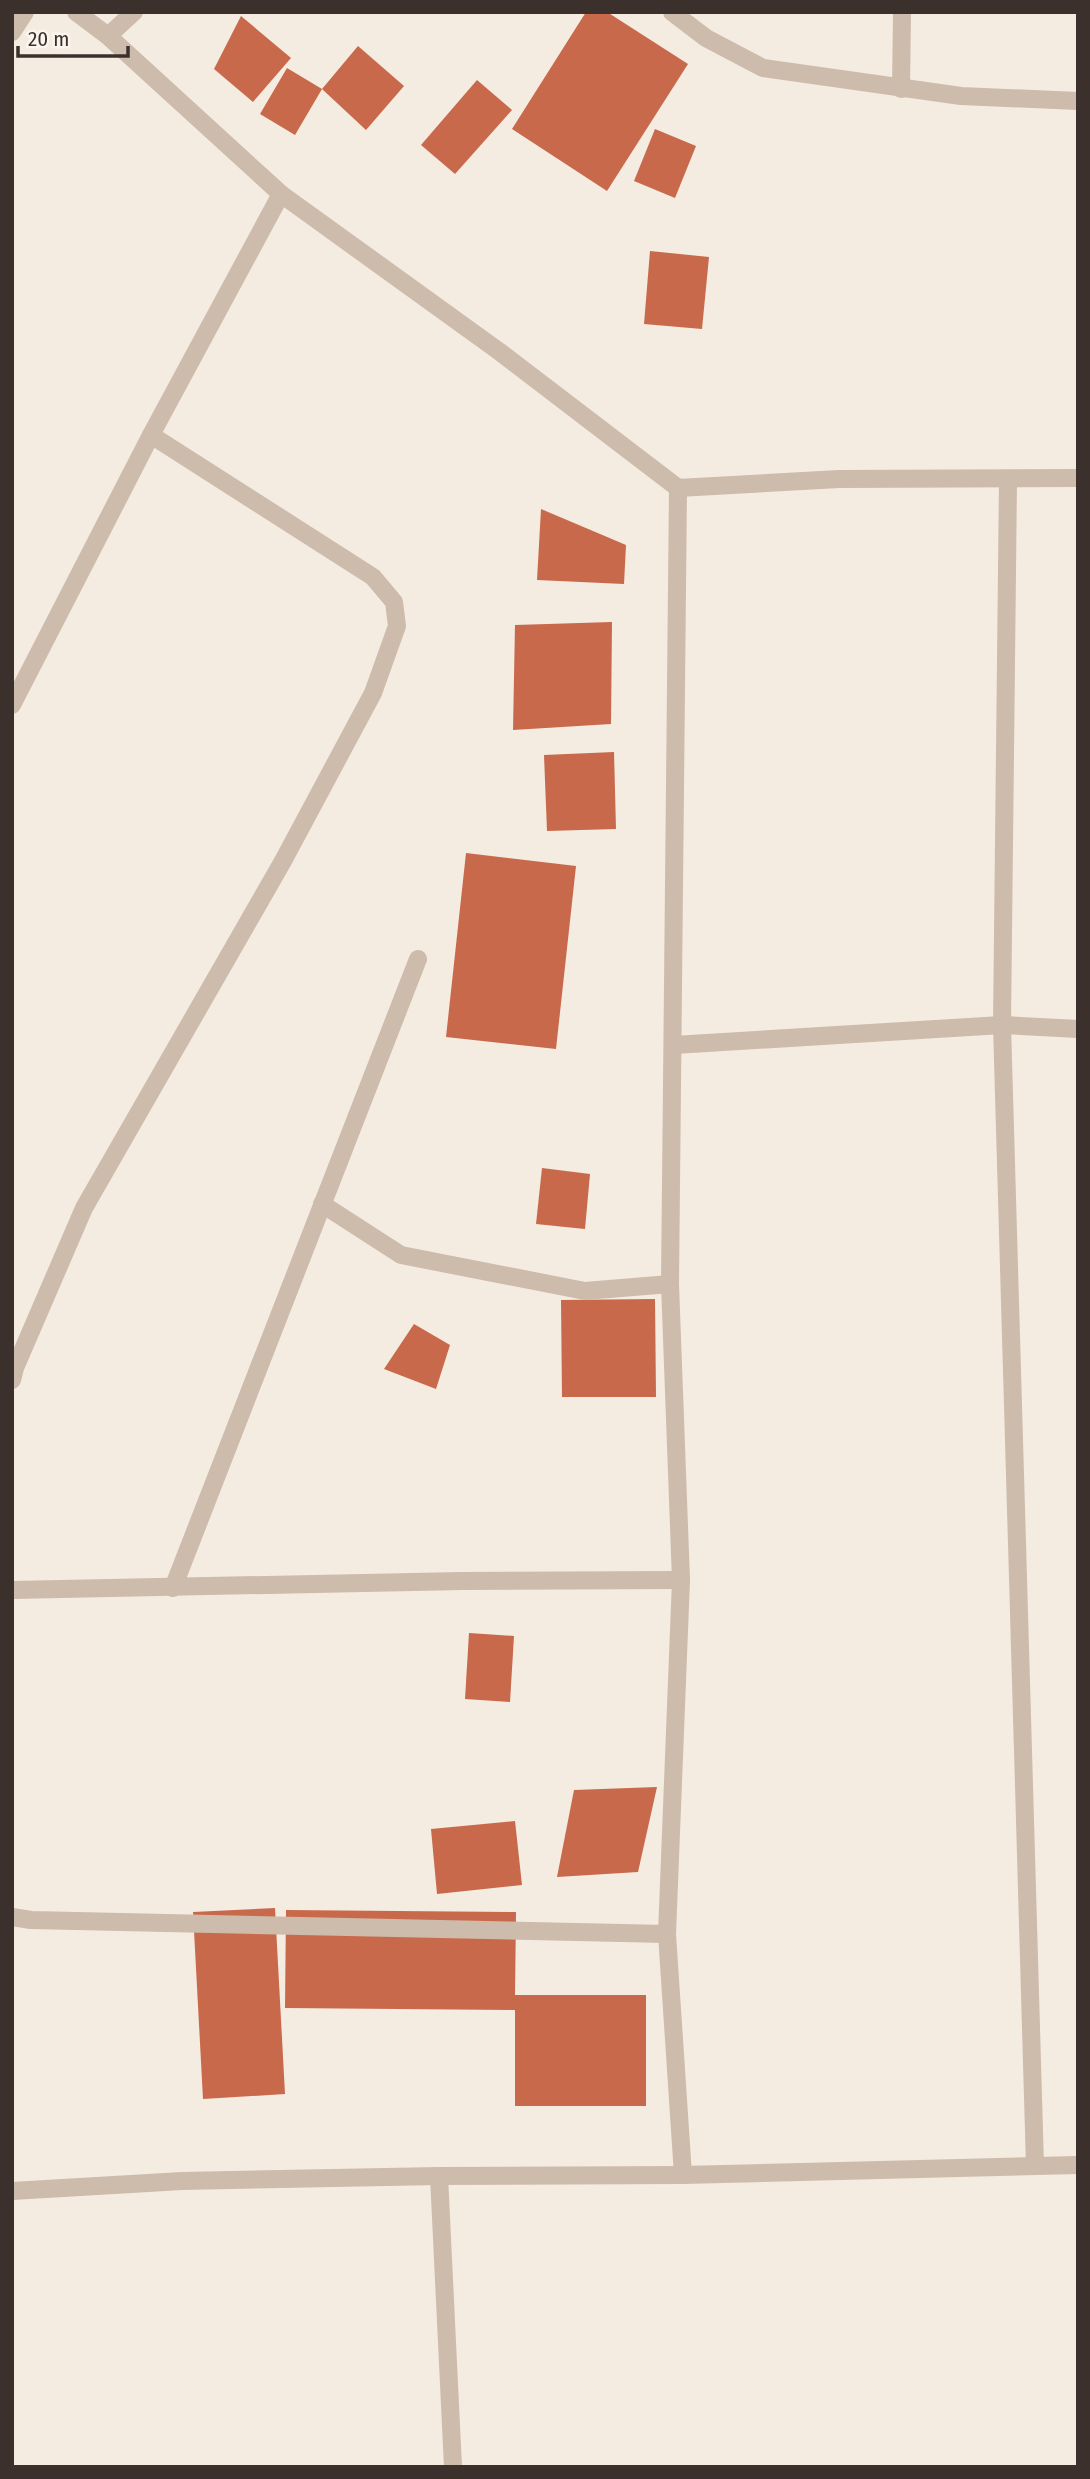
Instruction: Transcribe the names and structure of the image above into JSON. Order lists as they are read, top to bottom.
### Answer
{
  "scale_bar": "20 m"
}
